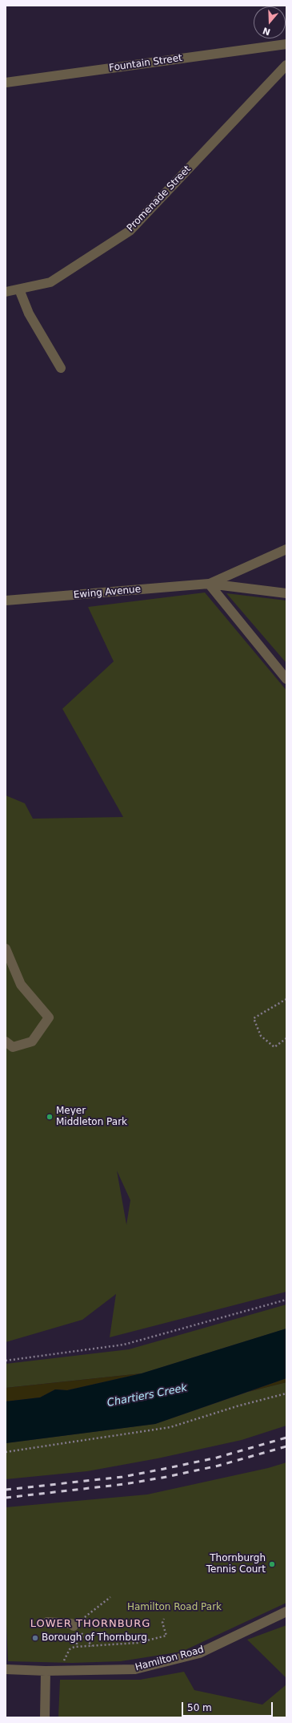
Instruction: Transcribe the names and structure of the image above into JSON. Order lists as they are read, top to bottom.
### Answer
{
  "streets": {
    "street": [
      "Fountain Street",
      "Promenade Street",
      "Ewing Avenue",
      "Hamilton Road"
    ]
  },
  "districts": ["LOWER THORNBURG"],
  "water": ["Chartiers Creek"],
  "parks": ["Hamilton Road Park"],
  "places": ["Meyer Middleton Park", "Thornburgh Tennis Court", "Borough of Thornburg"],
  "scale_bar": "50 m",
  "north": "bottom"
}
